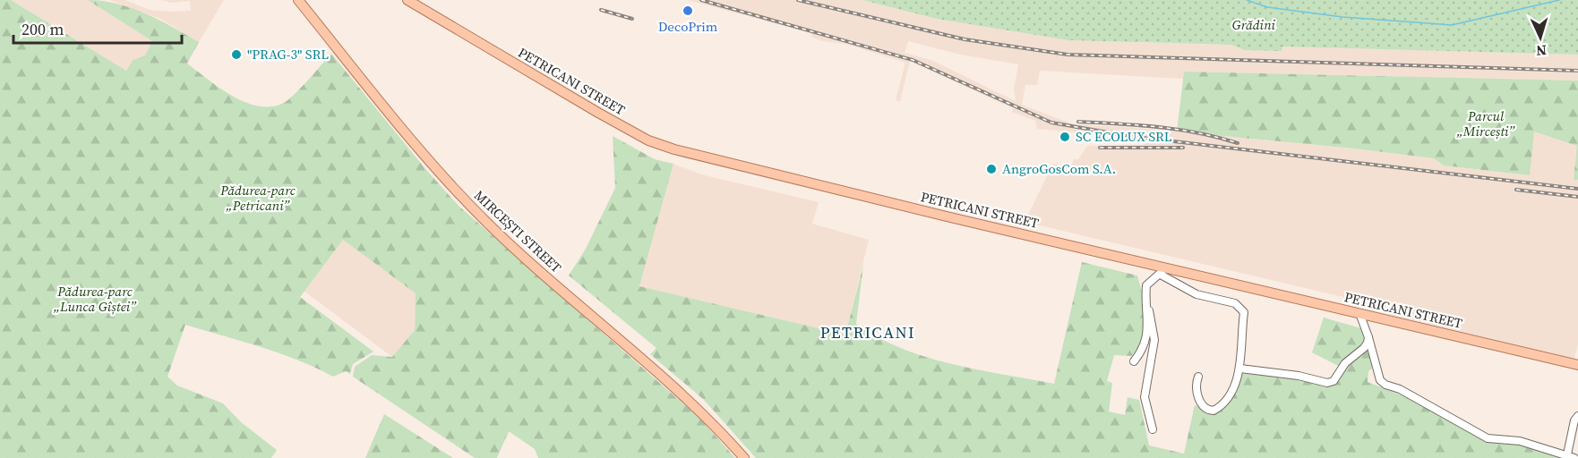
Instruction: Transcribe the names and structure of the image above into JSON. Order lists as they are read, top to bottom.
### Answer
{
  "streets": {
    "main road": ["PETRICANI STREET", "MIRCEȘTI STREET"]
  },
  "districts": ["PETRICANI"],
  "parks": [
    "Grădini",
    "Parcul „Mircești”",
    "Pădurea-parc „Petricani”",
    "Pădurea-parc „Lunca Gîștei”"
  ],
  "places": [
    "DecoPrim",
    "\"PRAG-3\" SRL",
    "SC ECOLUX SRL",
    "AngroGosCom S.A."
  ],
  "scale_bar": "200 m",
  "north": "bottom"
}
